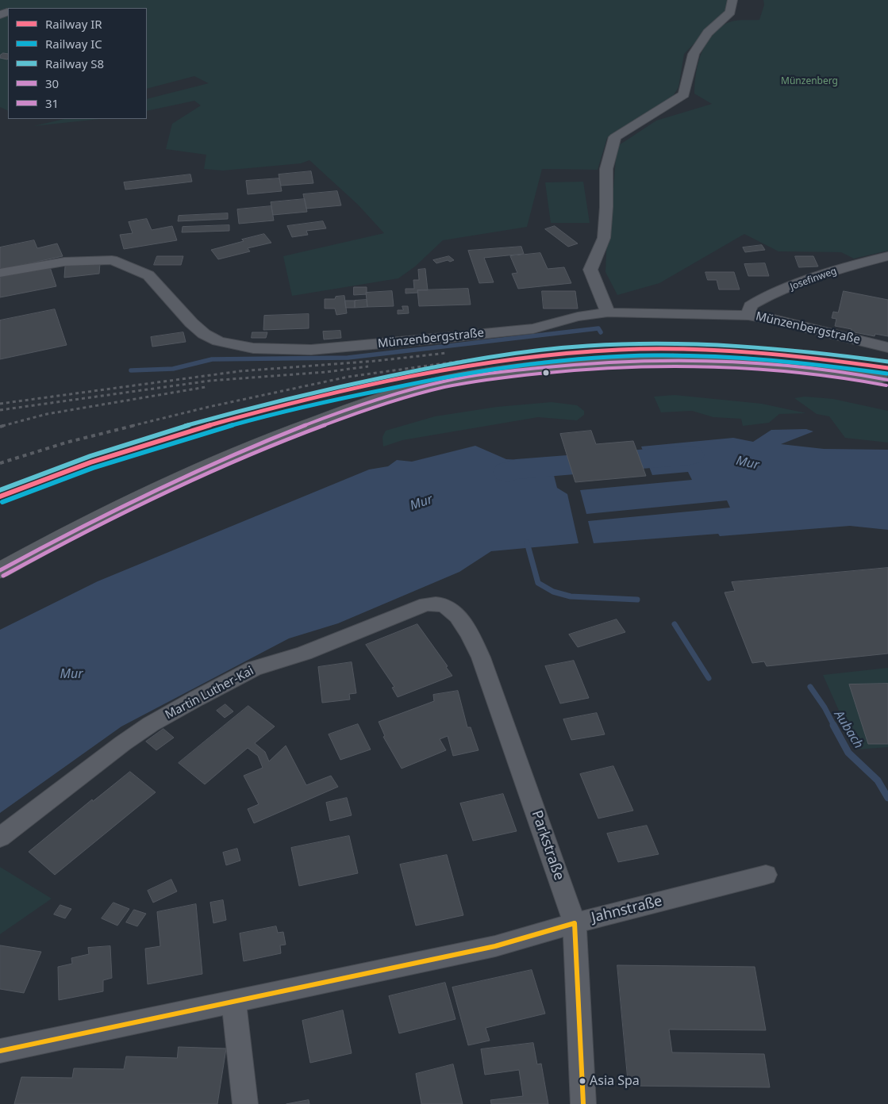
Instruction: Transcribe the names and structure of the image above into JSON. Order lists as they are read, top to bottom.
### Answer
{
  "streets": {
    "street": [
      "Josefinweg",
      "Münzenbergstraße",
      "Martin Luther-Kai",
      "Parkstraße",
      "Jahnstraße"
    ]
  },
  "crossings": [
    ["Josefinweg", "Münzenbergstraße"],
    ["Martin Luther-Kai", "Parkstraße"],
    ["Parkstraße", "Jahnstraße"]
  ],
  "water": ["Mur", "Aubach"],
  "parks": ["Münzenberg"],
  "places": ["Asia Spa"],
  "lines": [
    "rail line S8",
    "rail line IR",
    "rail line IC",
    "transit line 30",
    "transit line 31"
  ],
  "legend": [
    "Railway IR",
    "Railway IC",
    "Railway S8",
    "30",
    "31"
  ]
}
